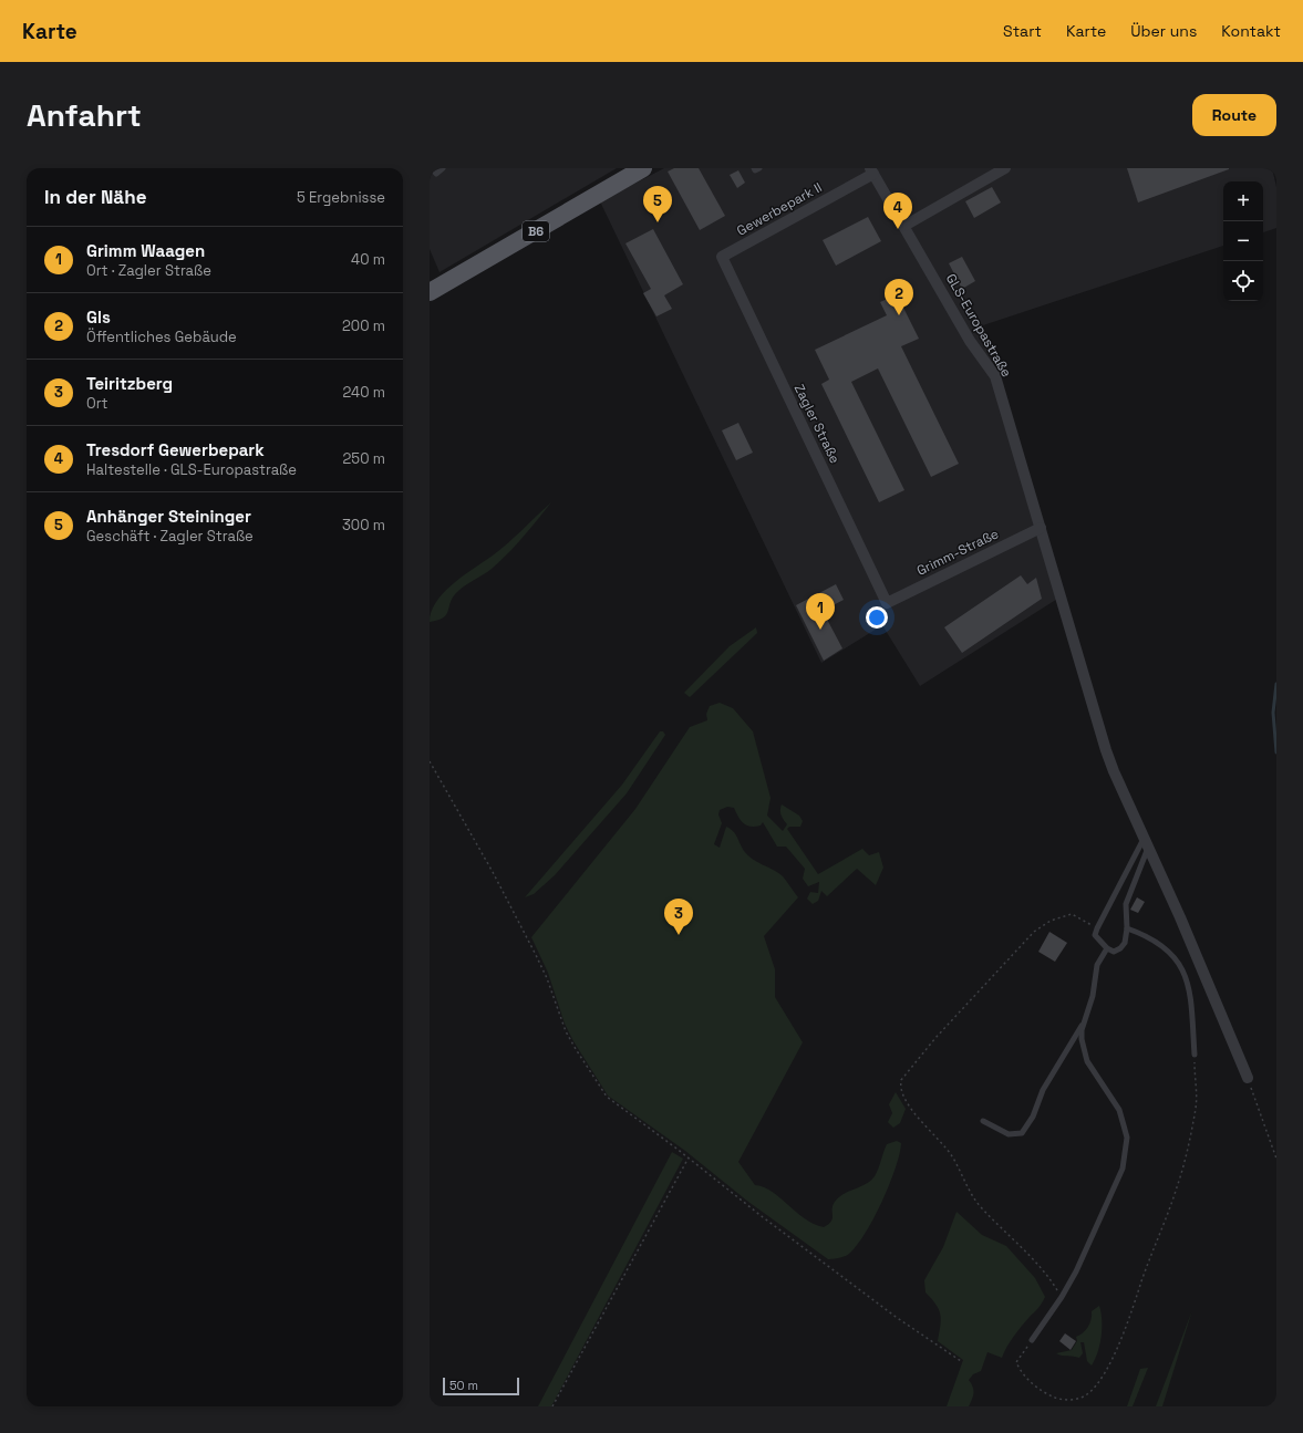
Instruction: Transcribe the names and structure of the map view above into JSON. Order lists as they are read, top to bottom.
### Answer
{
  "streets": {
    "main road": ["B6"],
    "street": [
      "Gewerbepark II",
      "GLS-Europastraße",
      "Zagler Straße",
      "Grimm-Straße"
    ]
  },
  "crossings": [
    ["Gewerbepark II", "GLS-Europastraße"],
    ["Gewerbepark II", "Zagler Straße"],
    ["GLS-Europastraße", "Grimm-Straße"],
    ["Zagler Straße", "Grimm-Straße"]
  ],
  "scale_bar": "50 m",
  "page": {
    "header": "Karte",
    "nav": [
      "Start",
      "Karte",
      "Über uns",
      "Kontakt"
    ],
    "buttons": "Route",
    "title": "Anfahrt",
    "heading": ["In der Nähe", "5 Ergebnisse"],
    "map_buttons": ["+", "−"],
    "pins": [
      "5",
      "4",
      "2",
      "1",
      "3"
    ],
    "list": [
      {
        "mark": "1",
        "name": "Grimm Waagen",
        "note": "Ort · Zagler Straße",
        "value": "40 m"
      },
      {
        "mark": "2",
        "name": "Gls",
        "note": "Öffentliches Gebäude",
        "value": "200 m"
      },
      {
        "mark": "3",
        "name": "Teiritzberg",
        "note": "Ort",
        "value": "240 m"
      },
      {
        "mark": "4",
        "name": "Tresdorf Gewerbepark",
        "note": "Haltestelle · GLS-Europastraße",
        "value": "250 m"
      },
      {
        "mark": "5",
        "name": "Anhänger Steininger",
        "note": "Geschäft · Zagler Straße",
        "value": "300 m"
      }
    ],
    "scale": "50 m"
  }
}
